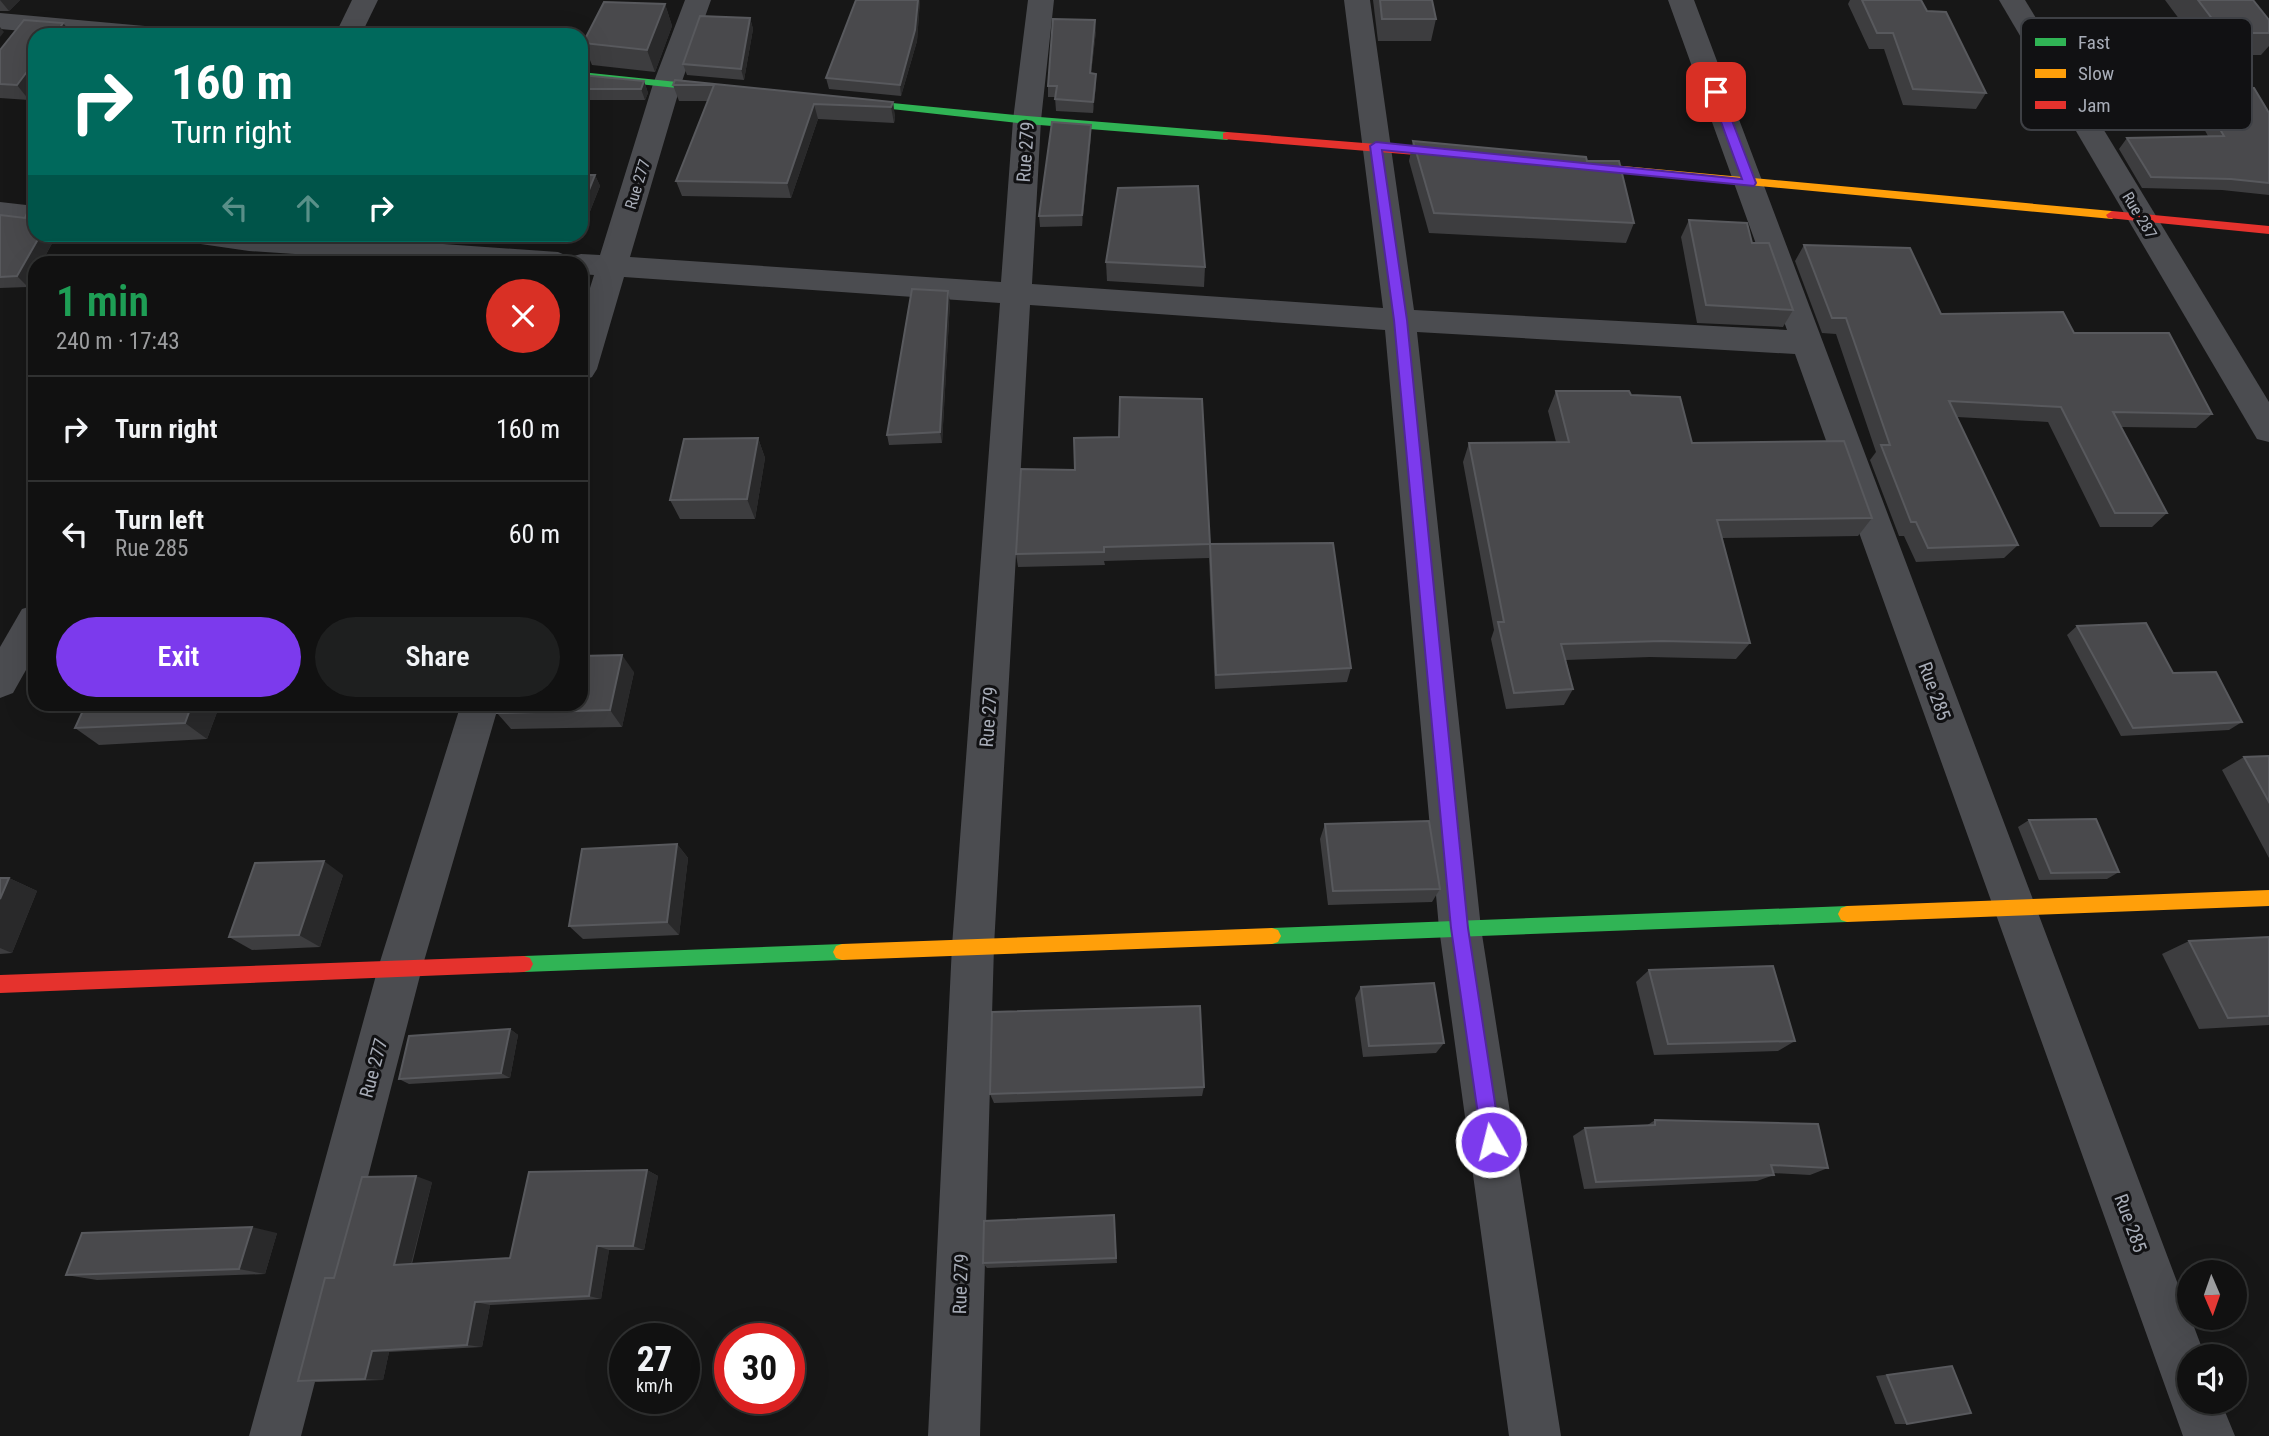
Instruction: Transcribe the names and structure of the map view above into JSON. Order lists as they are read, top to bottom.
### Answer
{
  "streets": {
    "street": [
      "Rue 279",
      "Rue 277",
      "Rue 287",
      "Rue 285"
    ]
  },
  "legend": ["Fast", "Slow", "Jam"],
  "north": "bottom",
  "page": {
    "turn": ["160 m", "Turn right"],
    "heading": ["1 min", "240 m · 17:43"],
    "list": [
      {
        "name": "Turn right",
        "value": "160 m"
      },
      {
        "name": "Turn left",
        "note": "Rue 285",
        "value": "60 m"
      }
    ],
    "buttons": ["Exit", "Share"],
    "speed": "27 km/h",
    "limit": "30"
  }
}
